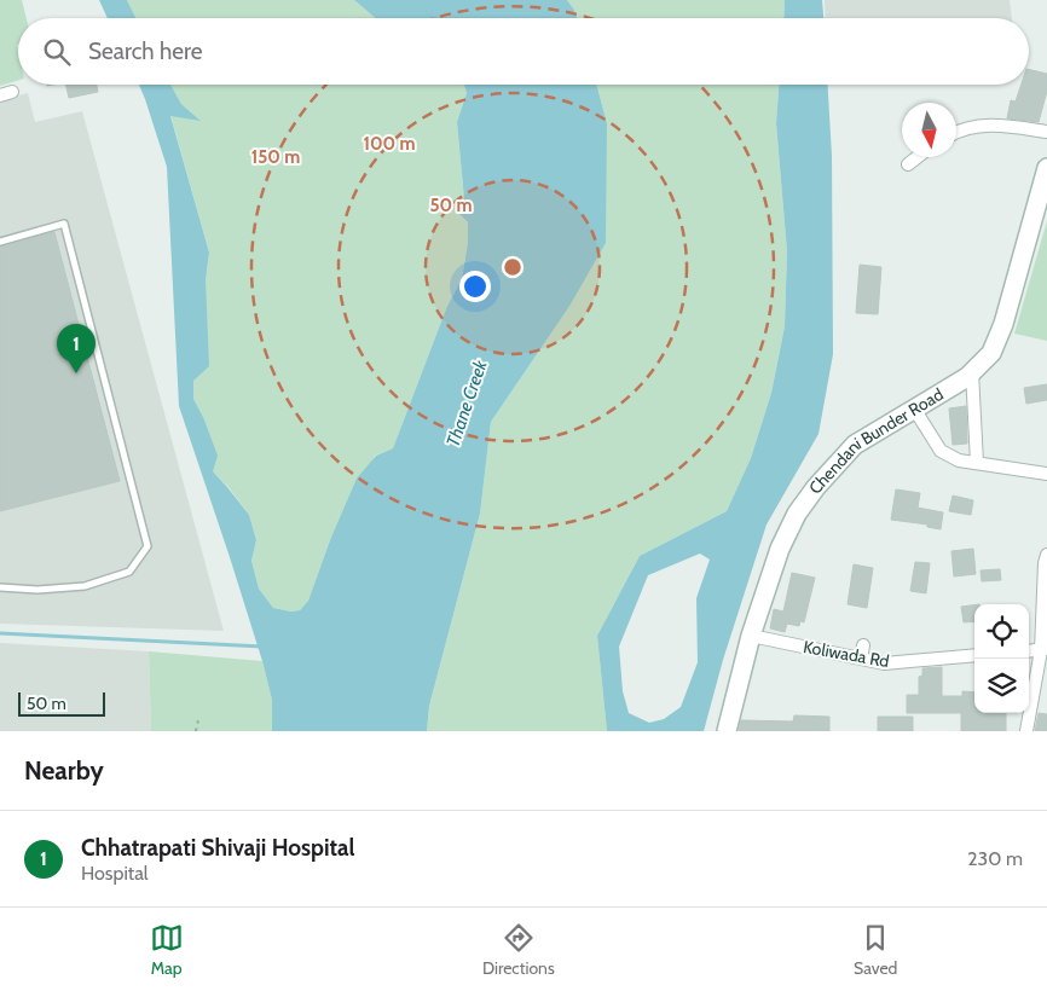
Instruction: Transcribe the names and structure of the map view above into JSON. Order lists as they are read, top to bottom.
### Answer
{
  "streets": {
    "main road": ["Chendani Bunder Road"],
    "street": ["Koliwada Rd"]
  },
  "crossings": [
    ["Chendani Bunder Road", "Koliwada Rd"]
  ],
  "water": ["Thane Creek"],
  "scale_bar": "50 m",
  "north": "bottom",
  "page": {
    "search": "Search here",
    "pins": "1",
    "scale": "50 m",
    "heading": "Nearby",
    "list": [
      {
        "mark": "1",
        "name": "Chhatrapati Shivaji Hospital",
        "note": "Hospital",
        "value": "230 m"
      }
    ],
    "nav": ["Map", "Directions", "Saved"]
  },
  "rings": ["100 m", "150 m", "50 m"]
}
